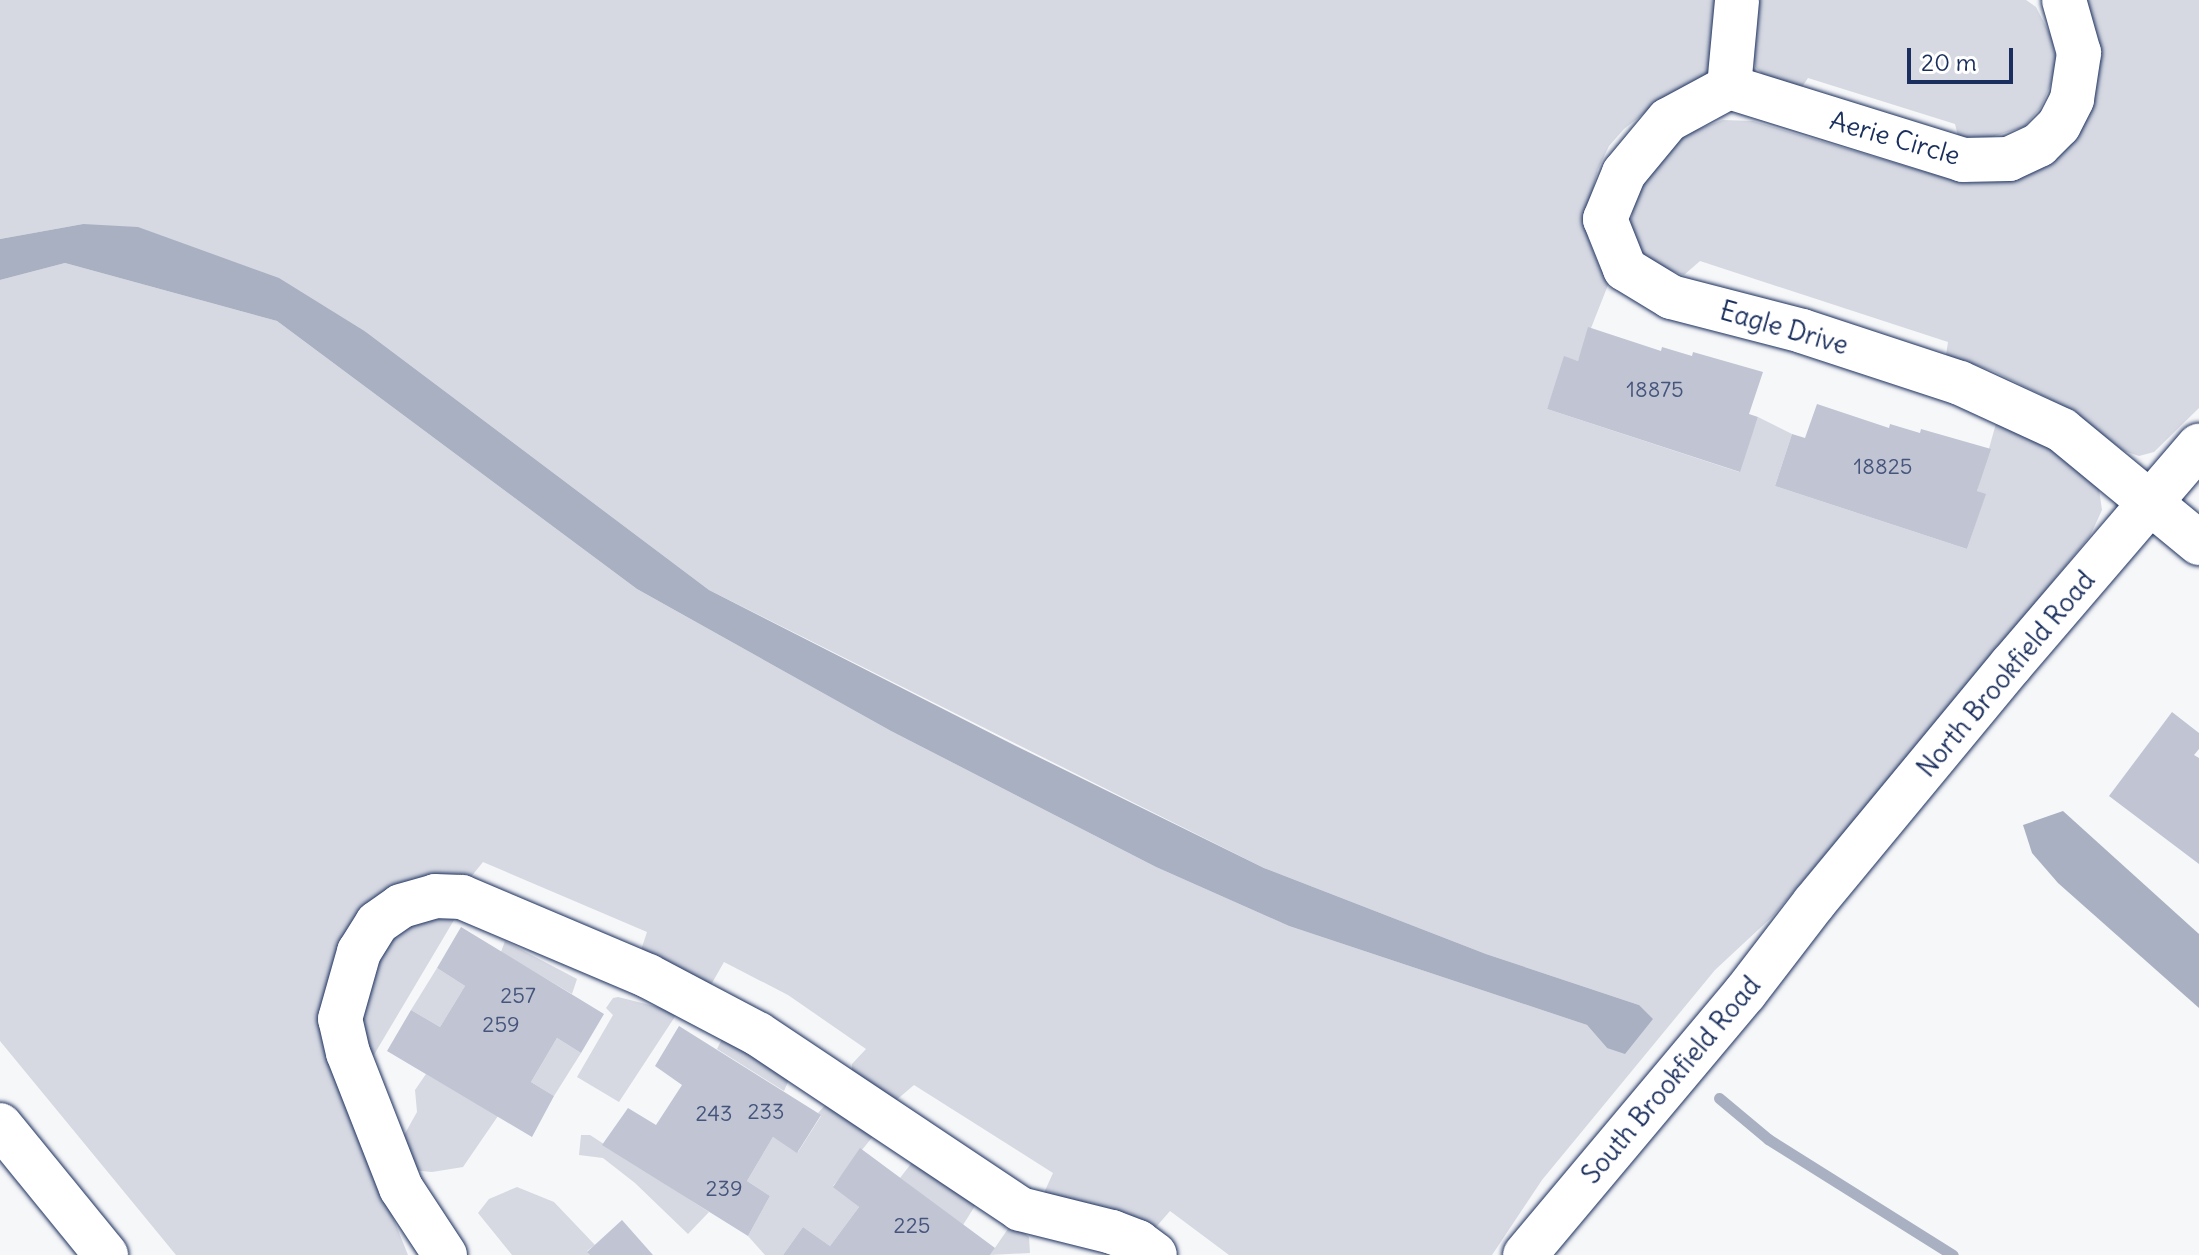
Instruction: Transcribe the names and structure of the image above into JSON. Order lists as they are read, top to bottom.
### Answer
{
  "streets": {
    "main road": [
      "Aerie Circle",
      "Eagle Drive",
      "North Brookfield Road",
      "South Brookfield Road"
    ]
  },
  "crossings": [
    ["Aerie Circle", "Eagle Drive"],
    ["Eagle Drive", "North Brookfield Road"],
    ["North Brookfield Road", "South Brookfield Road"]
  ],
  "house_numbers": [
    "18875",
    "18825",
    "257",
    "259",
    "233",
    "243",
    "239",
    "225"
  ],
  "scale_bar": "20 m"
}
